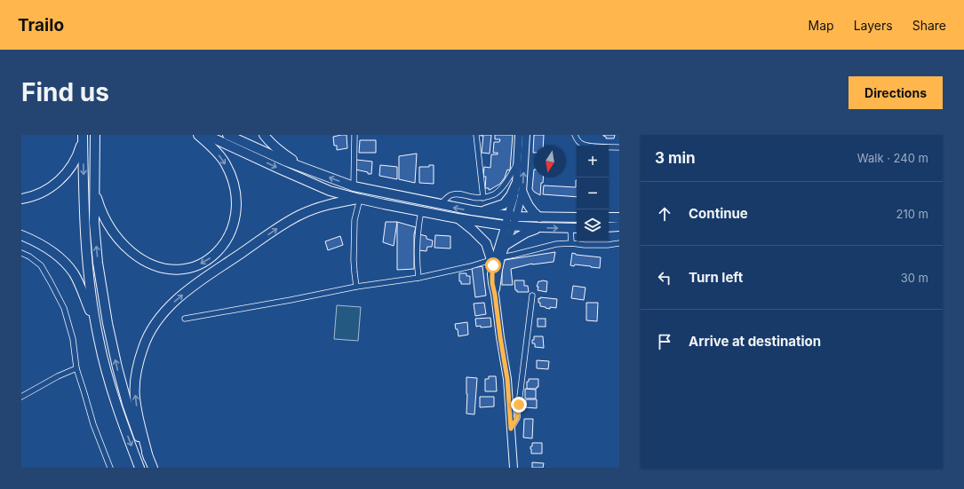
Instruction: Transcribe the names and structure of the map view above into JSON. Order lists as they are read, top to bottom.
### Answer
{
  "north": "bottom",
  "page": {
    "header": "Trailo",
    "nav": ["Map", "Layers", "Share"],
    "buttons": "Directions",
    "title": "Find us",
    "heading": ["3 min", "Walk · 240 m"],
    "map_buttons": ["+", "−"],
    "list": [
      ["Continue", "210 m"],
      ["Turn left", "30 m"],
      "Arrive at destination"
    ]
  }
}
